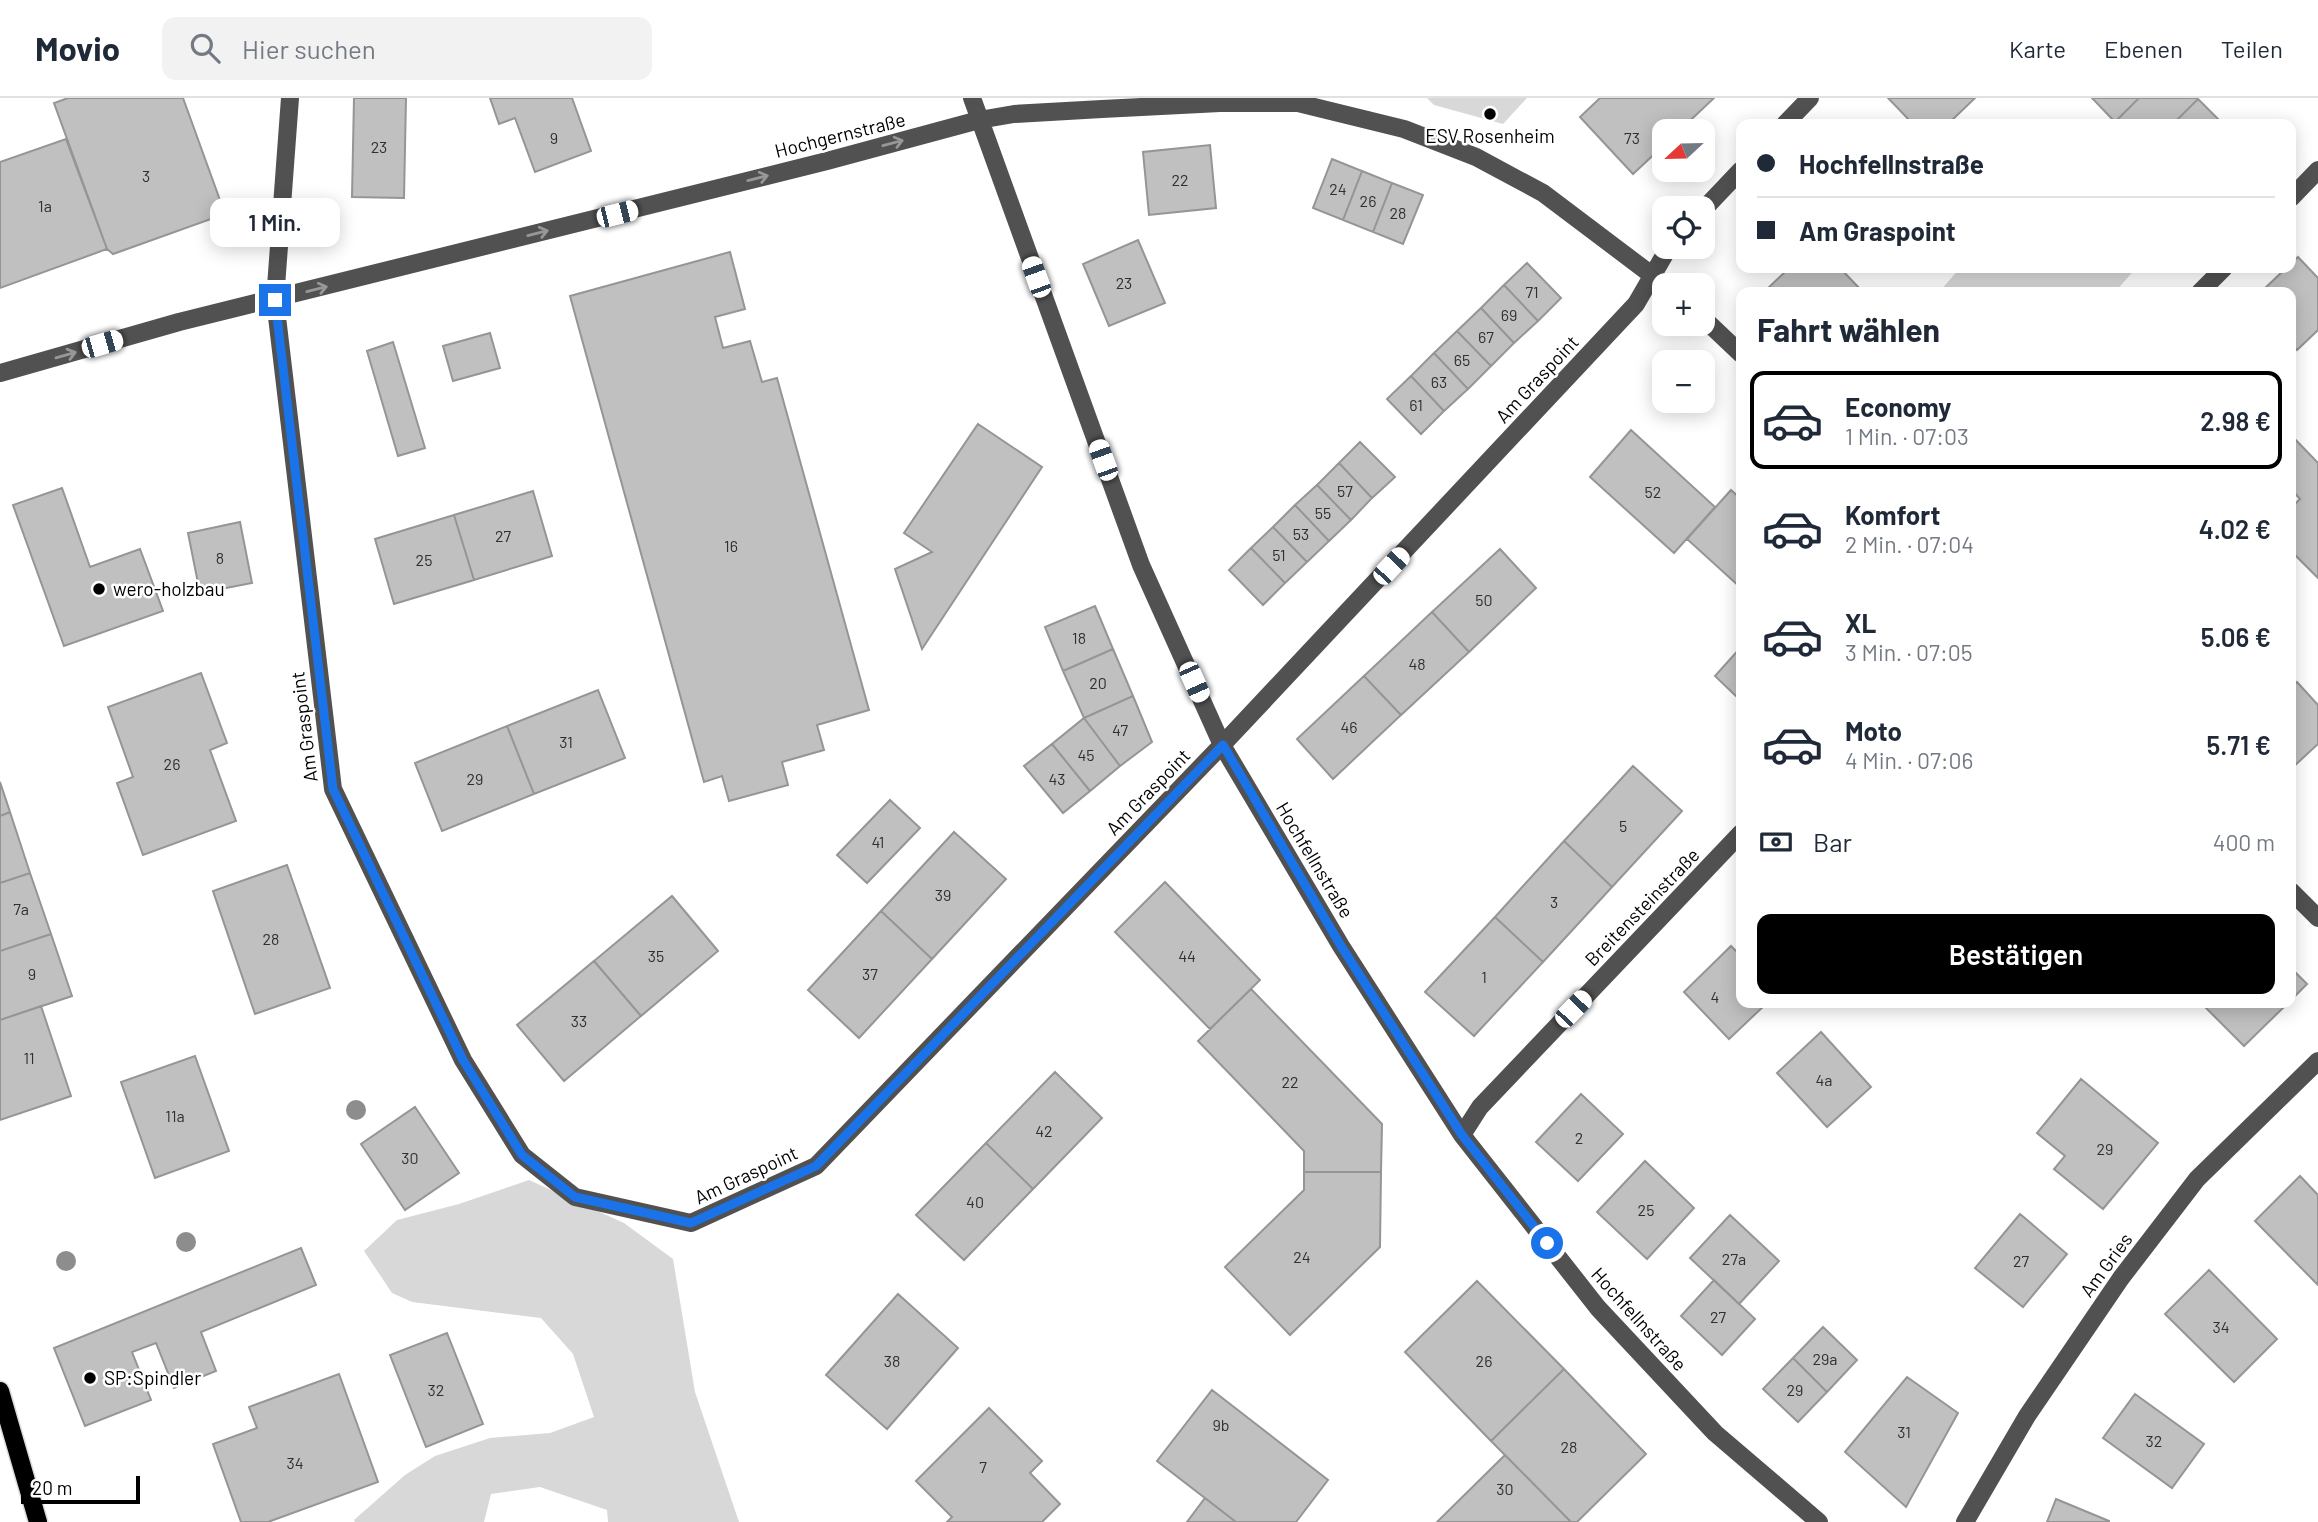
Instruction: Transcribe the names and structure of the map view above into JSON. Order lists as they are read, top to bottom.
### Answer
{
  "streets": {
    "street": [
      "Hochgernstraße",
      "Am Graspoint",
      "Hochfellnstraße",
      "Breitensteinstraße",
      "Am Gries"
    ]
  },
  "crossings": [
    ["Hochgernstraße", "Am Graspoint"],
    ["Hochgernstraße", "Hochfellnstraße"],
    ["Am Graspoint", "Hochfellnstraße"],
    ["Hochfellnstraße", "Breitensteinstraße"]
  ],
  "one_way": ["Hochgernstraße"],
  "places": ["ESV Rosenheim", "wero-holzbau", "SP:Spindler"],
  "house_numbers": [
    "9",
    "73",
    "23",
    "3",
    "22",
    "24",
    "26",
    "1a",
    "28",
    "23",
    "71",
    "69",
    "67",
    "65",
    "63",
    "61",
    "57",
    "52",
    "55",
    "53",
    "27",
    "16",
    "51",
    "8",
    "25",
    "50",
    "18",
    "48",
    "20",
    "46",
    "47",
    "31",
    "45",
    "26",
    "29",
    "43",
    "5",
    "41",
    "39",
    "3",
    "7a",
    "28",
    "35",
    "44",
    "9",
    "37",
    "1",
    "4",
    "33",
    "11",
    "4a",
    "22",
    "11a",
    "42",
    "2",
    "29",
    "30",
    "40",
    "25",
    "24",
    "27a",
    "27",
    "27",
    "34",
    "29a",
    "38",
    "26",
    "32",
    "29",
    "9b",
    "31",
    "32",
    "28",
    "34",
    "7",
    "30"
  ],
  "scale_bar": "20 m",
  "north": "left",
  "page": {
    "header": "Movio",
    "search": "Hier suchen",
    "nav": ["Karte", "Ebenen", "Teilen"],
    "map_buttons": ["+", "−"],
    "banner": ["Hochfellnstraße", "Am Graspoint"],
    "bubble": "1 Min.",
    "heading": "Fahrt wählen",
    "list": [
      {
        "name": "Economy",
        "note": "1 Min. · 07:03",
        "value": "2.98 €"
      },
      {
        "name": "Komfort",
        "note": "2 Min. · 07:04",
        "value": "4.02 €"
      },
      {
        "name": "XL",
        "note": "3 Min. · 07:05",
        "value": "5.06 €"
      },
      {
        "name": "Moto",
        "note": "4 Min. · 07:06",
        "value": "5.71 €"
      }
    ],
    "pay": ["Bar", "400 m"],
    "buttons": "Bestätigen",
    "scale": "20 m"
  }
}
